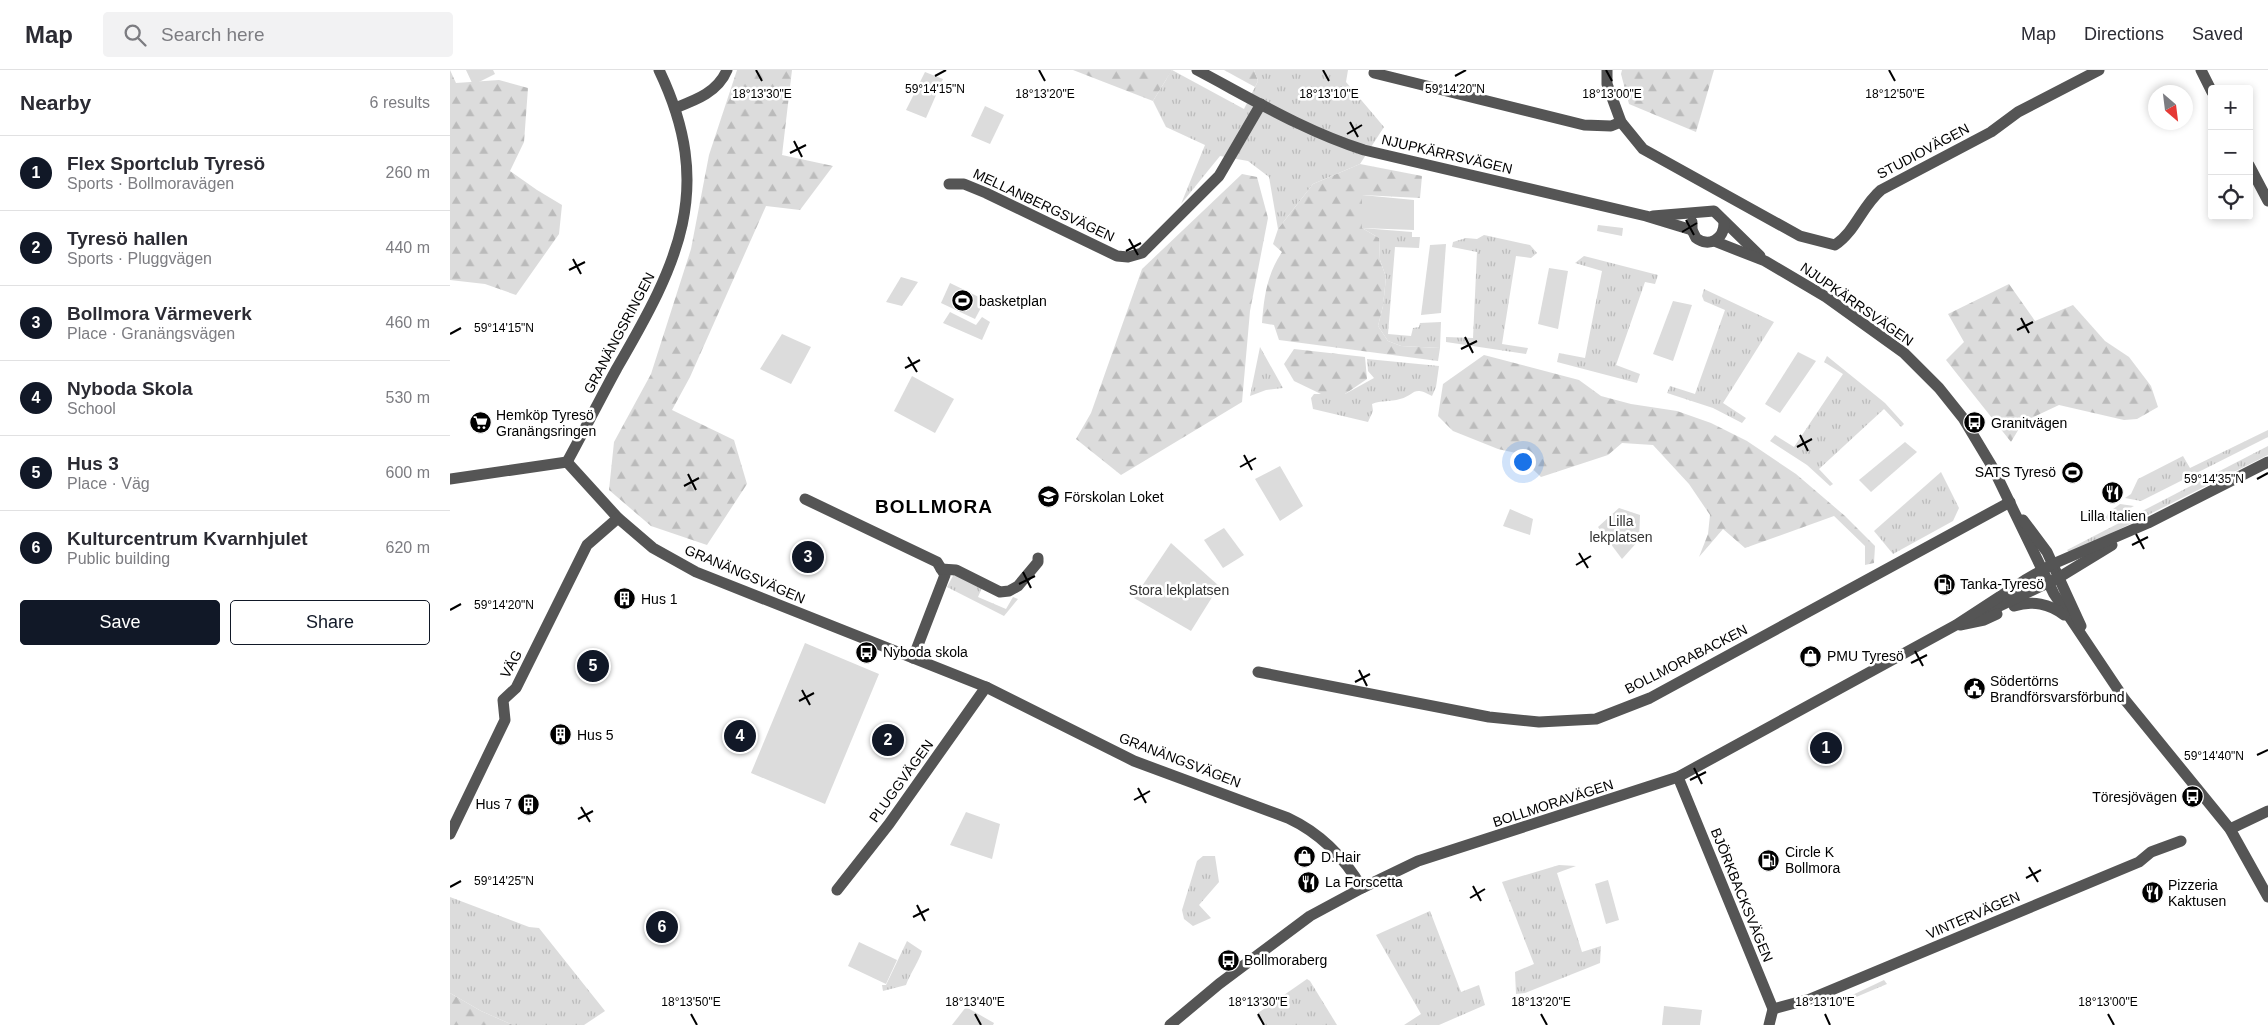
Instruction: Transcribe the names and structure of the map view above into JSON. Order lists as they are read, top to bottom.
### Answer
{
  "streets": {
    "street": [
      "STUDIOVÄGEN",
      "NJUPKÄRRSVÄGEN",
      "MELLANBERGSVÄGEN",
      "GRANÄNGSRINGEN",
      "GRANÄNGSVÄGEN",
      "BOLLMORABACKEN",
      "VÄG",
      "PLUGGVÄGEN",
      "BOLLMORAVÄGEN",
      "BJÖRKBACKSVÄGEN",
      "VINTERVÄGEN"
    ]
  },
  "crossings": [
    ["NJUPKÄRRSVÄGEN", "MELLANBERGSVÄGEN"],
    ["NJUPKÄRRSVÄGEN", "BOLLMORABACKEN"],
    ["NJUPKÄRRSVÄGEN", "BOLLMORAVÄGEN"],
    ["GRANÄNGSRINGEN", "GRANÄNGSVÄGEN"],
    ["GRANÄNGSVÄGEN", "VÄG"],
    ["GRANÄNGSVÄGEN", "PLUGGVÄGEN"],
    ["GRANÄNGSVÄGEN", "BOLLMORAVÄGEN"],
    ["BOLLMORAVÄGEN", "BJÖRKBACKSVÄGEN"],
    ["BJÖRKBACKSVÄGEN", "VINTERVÄGEN"]
  ],
  "districts": ["BOLLMORA"],
  "parks": ["Lilla lekplatsen", "Stora lekplatsen"],
  "places": {
    "sports": ["basketplan", "SATS Tyresö"],
    "supermarket": ["Hemköp Tyresö Granängsringen"],
    "bus stop": [
      "Granitvägen",
      "Nyboda skola",
      "Töresjövägen",
      "Bollmoraberg"
    ],
    "restaurant": ["Lilla Italien", "La Forscetta", "Pizzeria Kaktusen"],
    "school or university": ["Förskolan Loket"],
    "fuel station": ["Tanka-Tyresö", "Circle K Bollmora"],
    "building": ["Hus 1", "Hus 5", "Hus 7"],
    "shop": ["PMU Tyresö", "D.Hair"],
    "public building": ["Södertörns Brandförsvarsförbund"]
  },
  "north": "bottom right",
  "page": {
    "header": "Map",
    "search": "Search here",
    "nav": ["Map", "Directions", "Saved"],
    "heading": ["Nearby", "6 results"],
    "map_buttons": ["+", "−"],
    "list": [
      {
        "mark": "1",
        "name": "Flex Sportclub Tyresö",
        "note": "Sports · Bollmoravägen",
        "value": "260 m"
      },
      {
        "mark": "2",
        "name": "Tyresö hallen",
        "note": "Sports · Pluggvägen",
        "value": "440 m"
      },
      {
        "mark": "3",
        "name": "Bollmora Värmeverk",
        "note": "Place · Granängsvägen",
        "value": "460 m"
      },
      {
        "mark": "4",
        "name": "Nyboda Skola",
        "note": "School",
        "value": "530 m"
      },
      {
        "mark": "5",
        "name": "Hus 3",
        "note": "Place · Väg",
        "value": "600 m"
      },
      {
        "mark": "6",
        "name": "Kulturcentrum Kvarnhjulet",
        "note": "Public building",
        "value": "620 m"
      }
    ],
    "pins": [
      "3",
      "5",
      "4",
      "2",
      "1",
      "6"
    ],
    "buttons": ["Save", "Share"]
  },
  "coordinates": [
    "59°14'15\"N",
    "59°14'20\"N",
    "18°13'30\"E",
    "18°13'20\"E",
    "18°13'10\"E",
    "18°13'00\"E",
    "18°12'50\"E",
    "59°14'35\"N",
    "59°14'40\"N",
    "59°14'25\"N",
    "18°13'50\"E",
    "18°13'40\"E"
  ]
}
